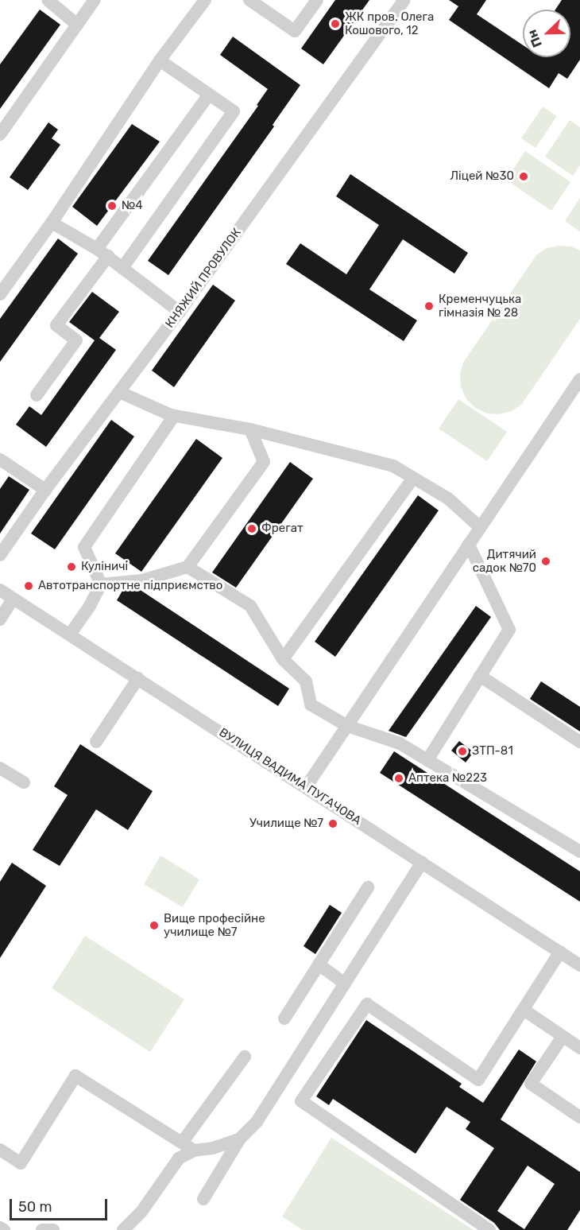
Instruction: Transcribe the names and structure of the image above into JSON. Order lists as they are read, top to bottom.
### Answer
{
  "streets": {
    "street": ["КНЯЖИЙ ПРОВУЛОК", "ВУЛИЦЯ ВАДИМА ПУГАЧОВА"]
  },
  "places": [
    "ЖК пров. Олега Кошового, 12",
    "Ліцей №30",
    "№4",
    "Кременчуцька гімназія № 28",
    "Фрегат",
    "Дитячий садок №70",
    "Куліничі",
    "Автотранспортне підприємство",
    "ЗТП-81",
    "Аптека №223",
    "Училище №7",
    "Вище професійне училище №7"
  ],
  "scale_bar": "50 m",
  "north": "bottom left"
}
